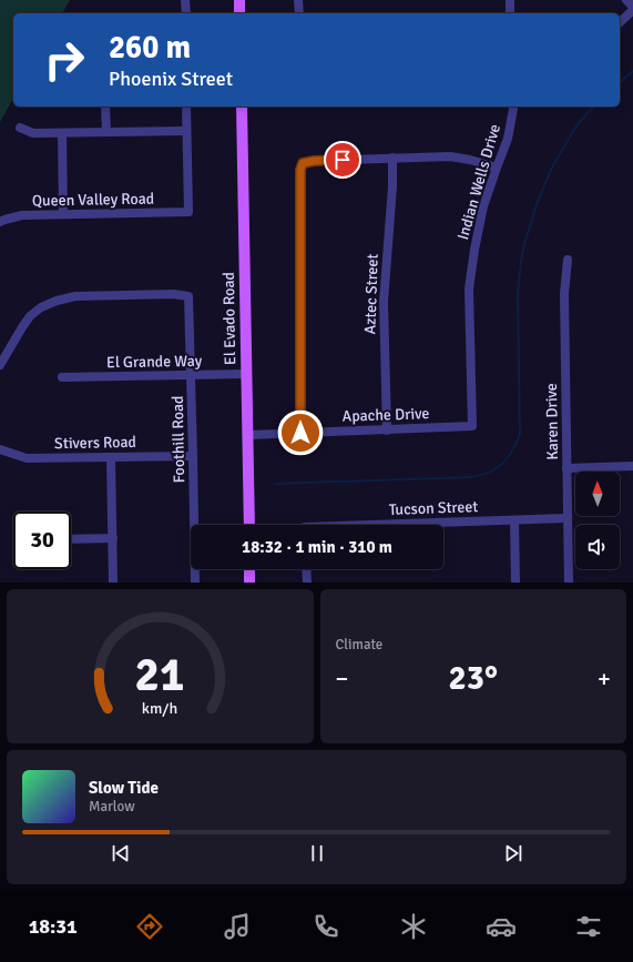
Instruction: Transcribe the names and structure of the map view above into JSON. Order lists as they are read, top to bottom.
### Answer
{
  "streets": {
    "main road": ["El Evado Road"],
    "street": [
      "Indian Wells Drive",
      "Queen Valley Road",
      "Aztec Street",
      "El Grande Way",
      "Apache Drive",
      "Karen Drive",
      "Foothill Road",
      "Stivers Road",
      "Tucson Street"
    ]
  },
  "crossings": [
    ["Indian Wells Drive", "Apache Drive"],
    ["Aztec Street", "Apache Drive"],
    ["El Evado Road", "El Grande Way"],
    ["El Evado Road", "Apache Drive"],
    ["El Grande Way", "Foothill Road"],
    ["Karen Drive", "Tucson Street"],
    ["Foothill Road", "Stivers Road"]
  ],
  "north": "top",
  "page": {
    "turn": ["260 m", "Phoenix Street"],
    "limit": "30",
    "trip": "18:32 · 1 min · 310 m",
    "tile": "Climate",
    "heat": ["−", "23°", "+"],
    "song": ["Slow Tide", "Marlow"],
    "tabs": "18:31",
    "gauge": ["21", "km/h"]
  }
}
